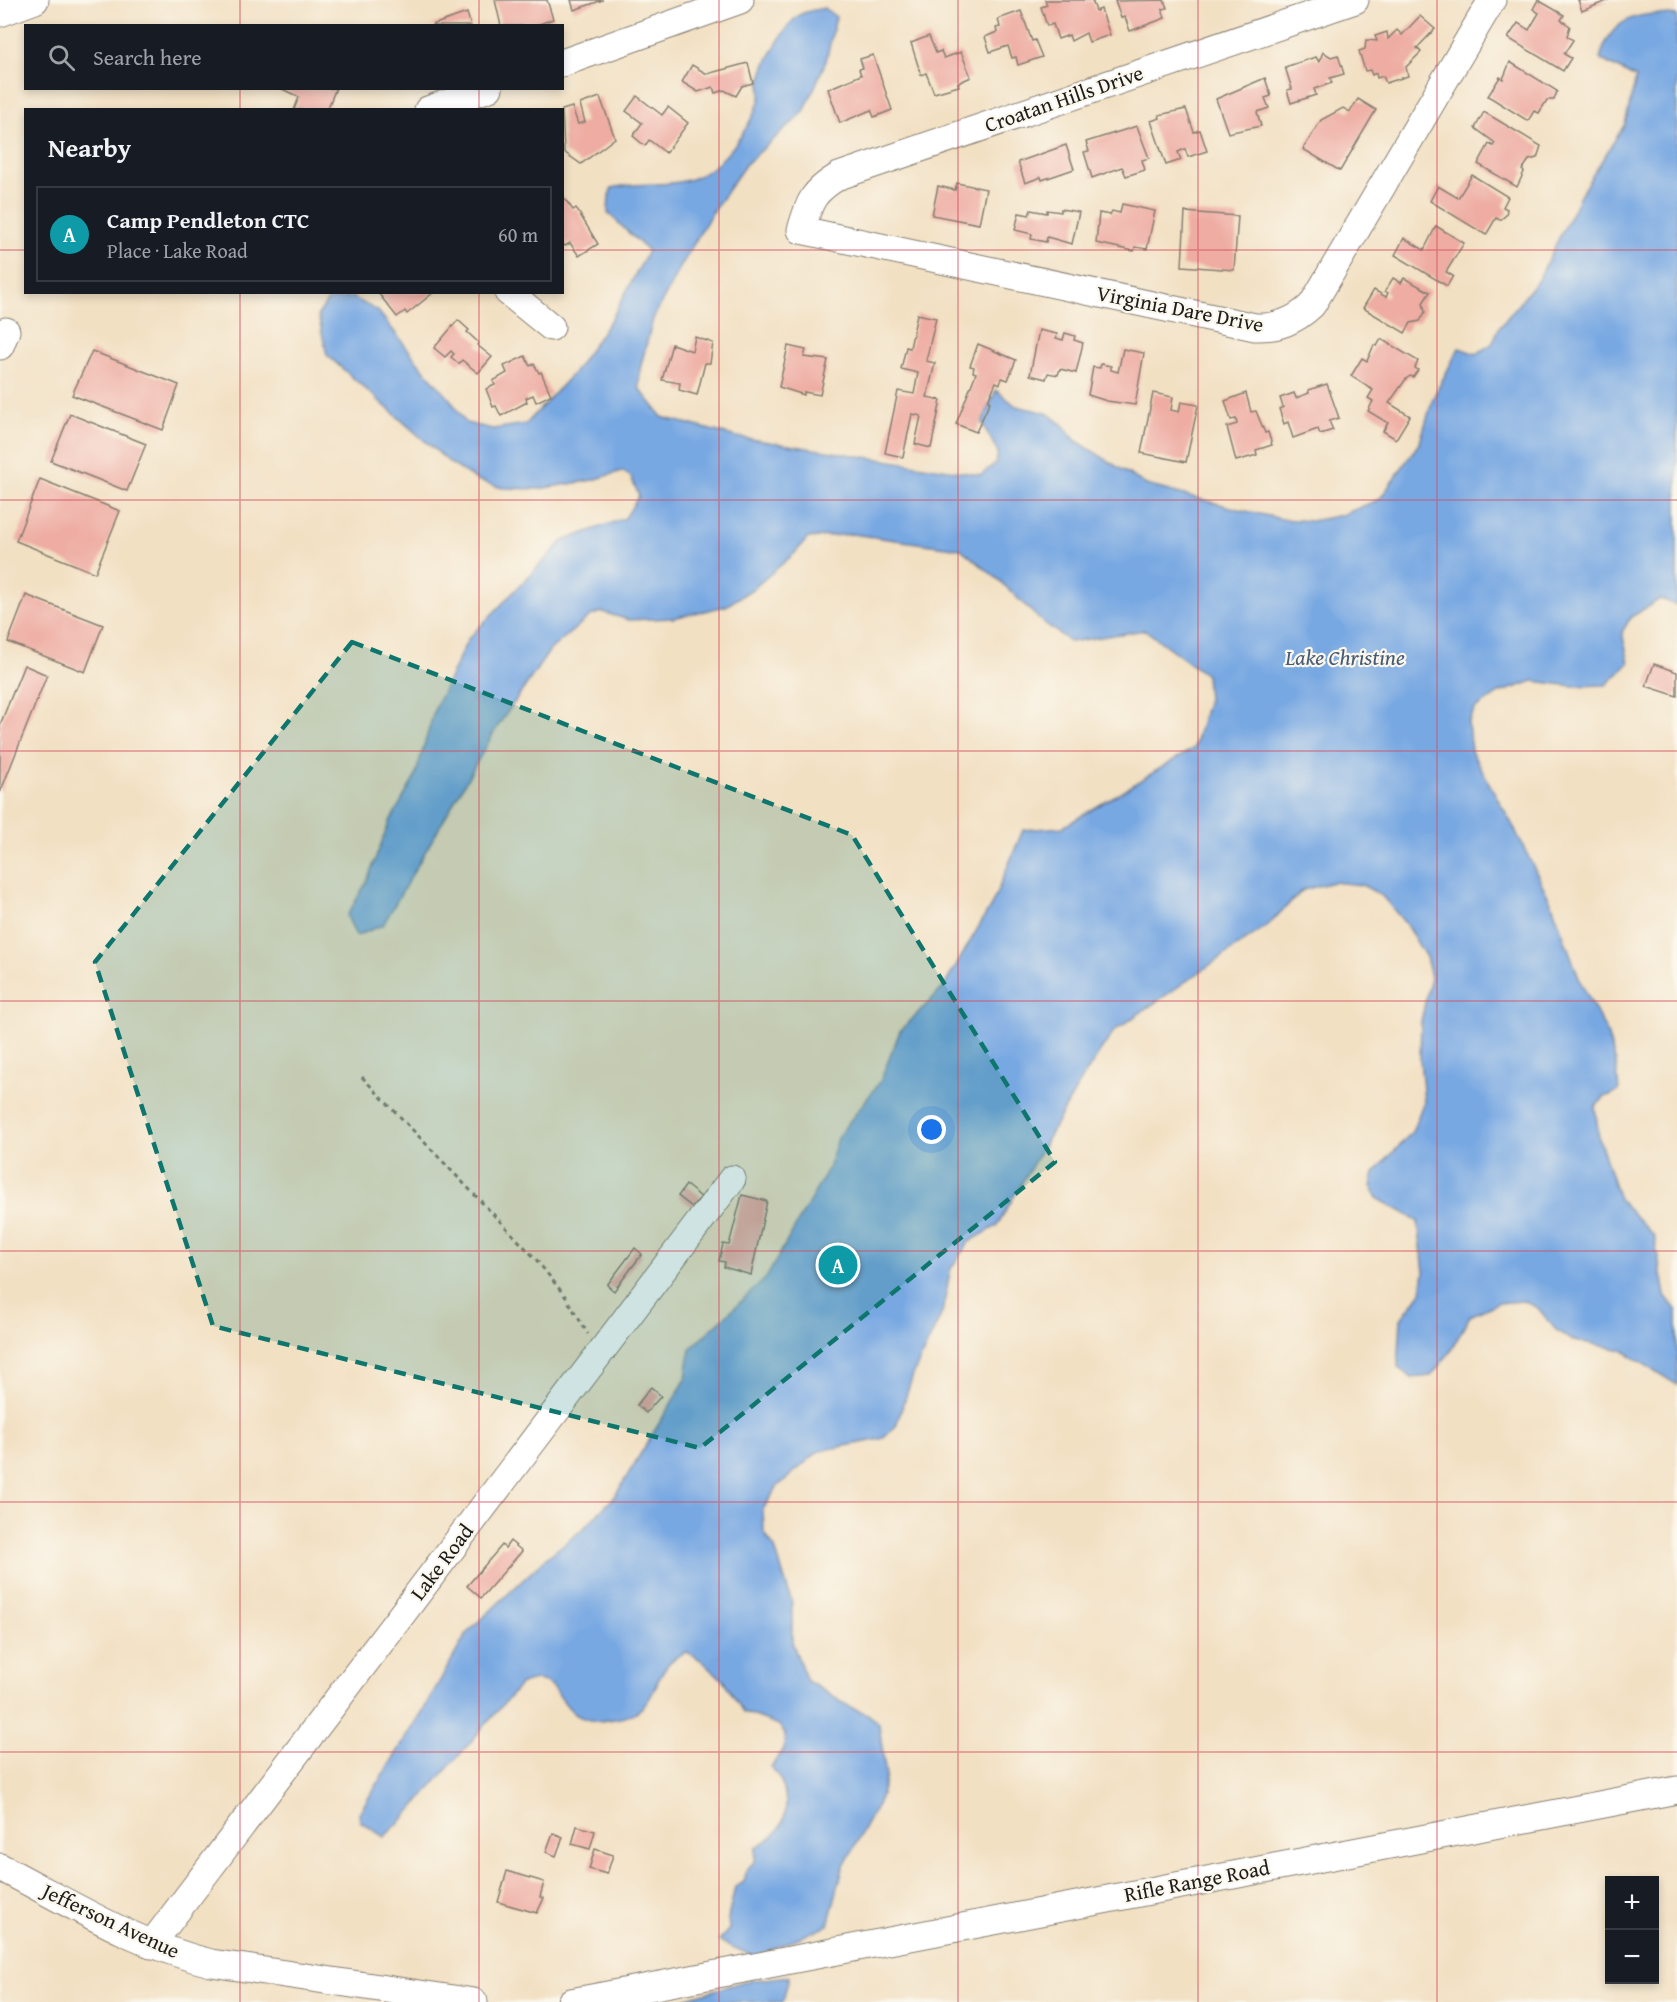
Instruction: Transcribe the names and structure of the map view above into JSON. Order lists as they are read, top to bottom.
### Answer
{
  "streets": {
    "street": [
      "Croatan Hills Drive",
      "Virginia Dare Drive",
      "Lake Road",
      "Rifle Range Road",
      "Jefferson Avenue"
    ]
  },
  "crossings": [
    ["Croatan Hills Drive", "Virginia Dare Drive"],
    ["Lake Road", "Jefferson Avenue"]
  ],
  "water": ["Lake Christine"],
  "page": {
    "search": "Search here",
    "heading": "Nearby",
    "list": [
      {
        "mark": "A",
        "name": "Camp Pendleton CTC",
        "note": "Place · Lake Road",
        "value": "60 m"
      }
    ],
    "pins": "A",
    "map_buttons": ["+", "−"]
  }
}
